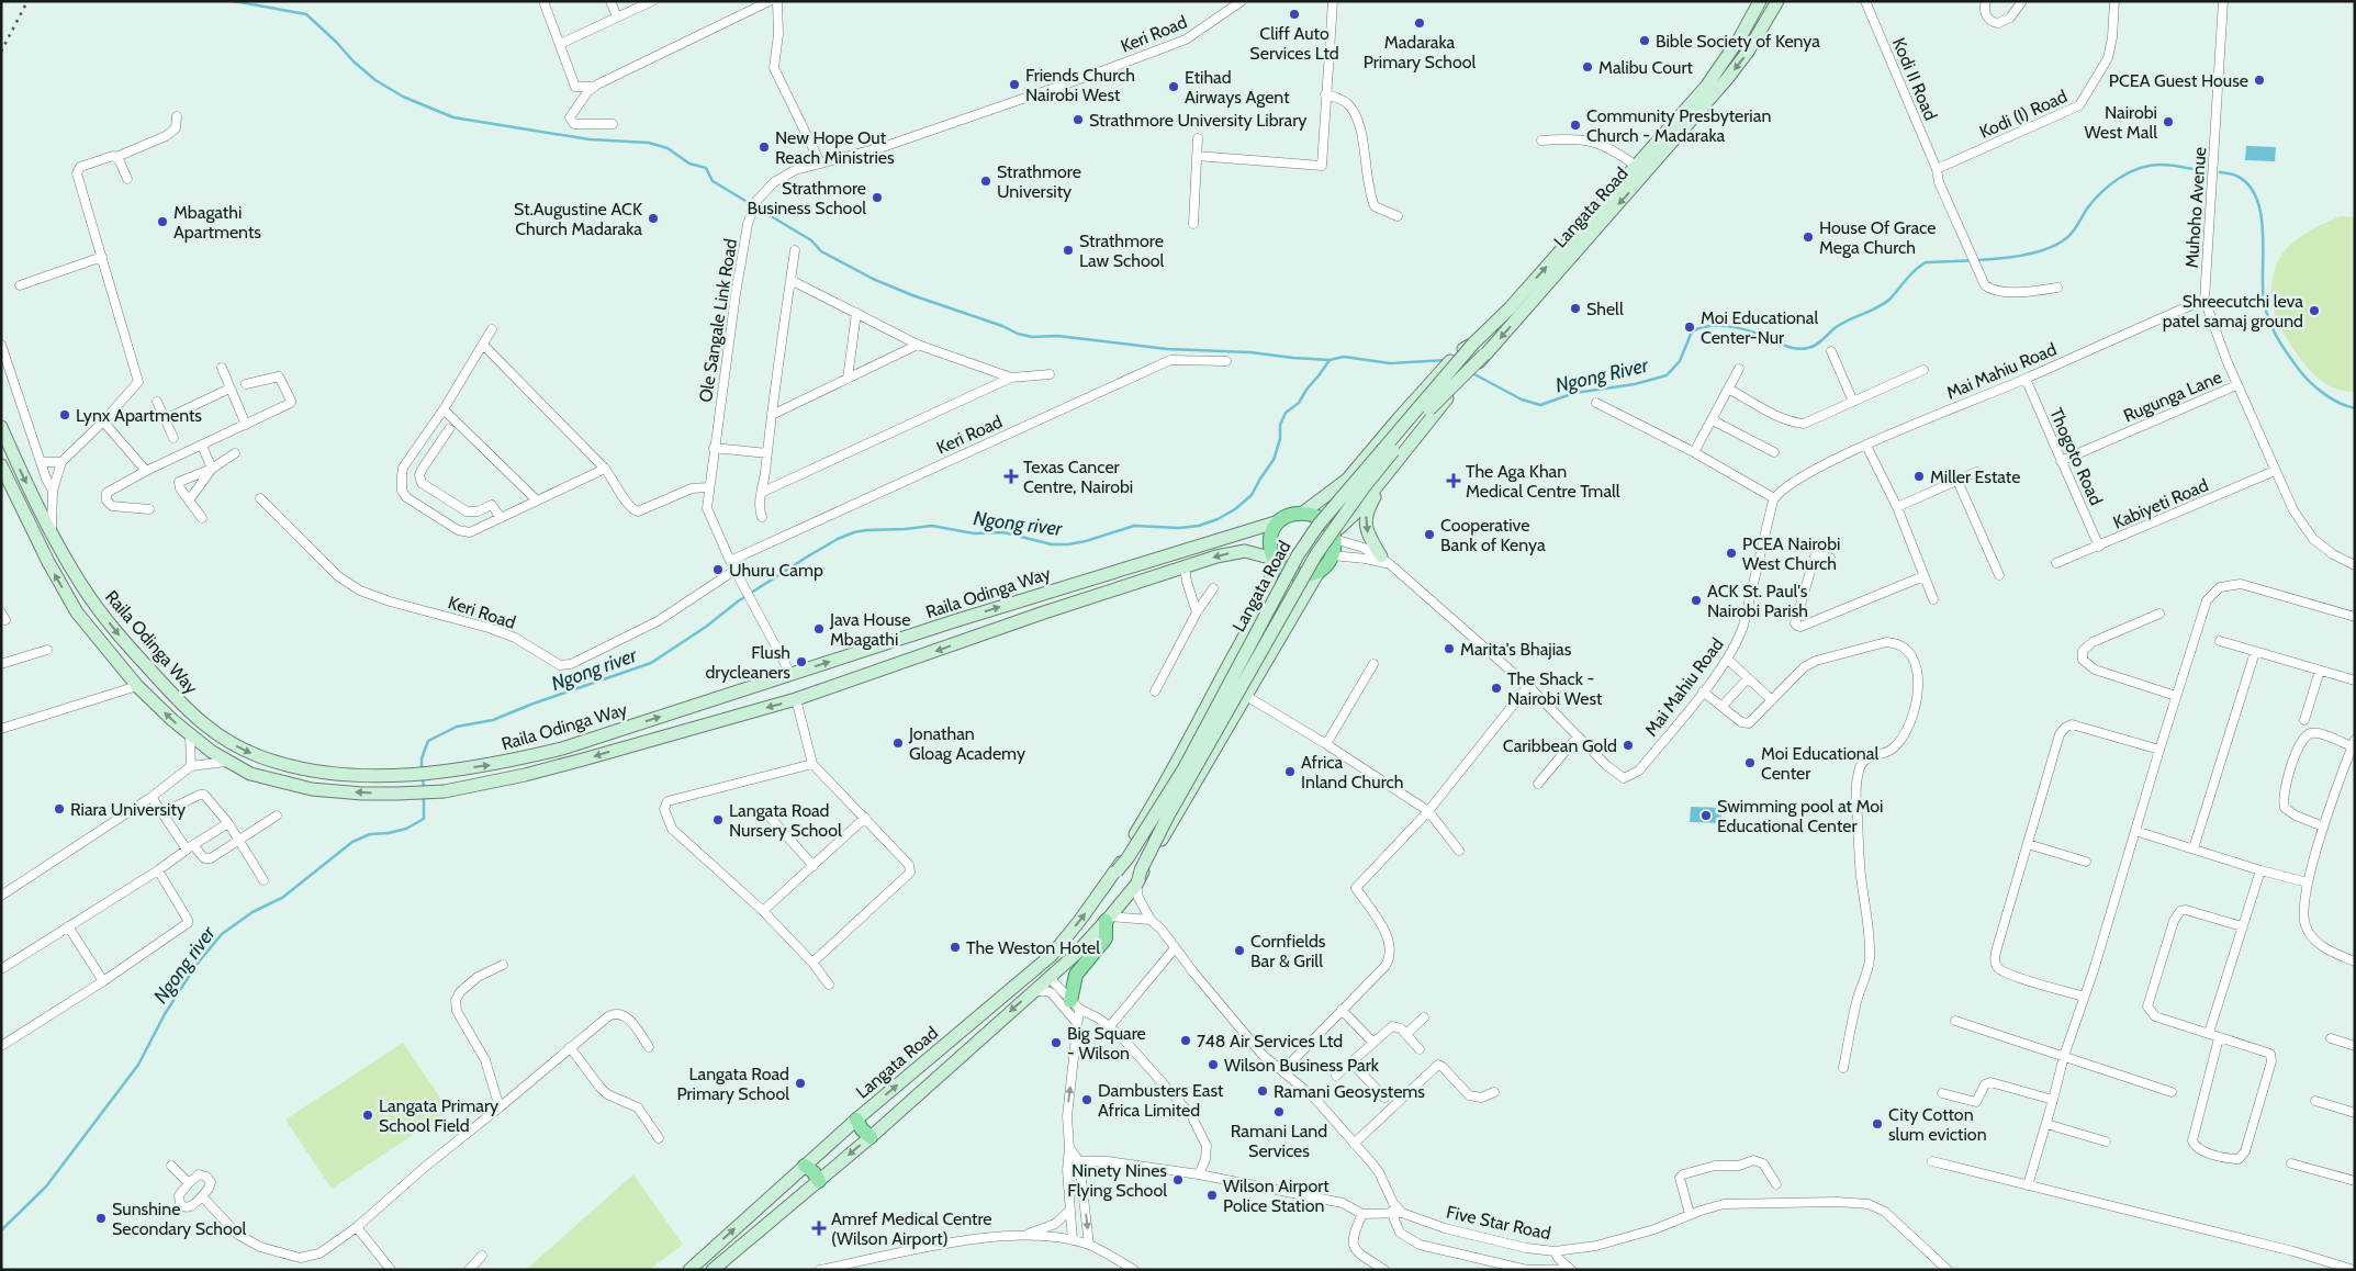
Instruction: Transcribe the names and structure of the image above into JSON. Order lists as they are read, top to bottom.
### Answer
{
  "streets": {
    "main road": ["Langata Road", "Raila Odinga Way"],
    "street": [
      "Keri Road",
      "Kodi II Road",
      "Kodi (I) Road",
      "Muhoho Avenue",
      "Ole Sangale Link Road",
      "Mai Mahiu Road",
      "Rugunga Lane",
      "Thogoto Road",
      "Kabiyeti Road",
      "Five Star Road"
    ]
  },
  "crossings": [
    ["Keri Road", "Ole Sangale Link Road"],
    ["Kodi II Road", "Kodi (I) Road"],
    ["Langata Road", "Raila Odinga Way"],
    ["Muhoho Avenue", "Mai Mahiu Road"],
    ["Muhoho Avenue", "Rugunga Lane"],
    ["Muhoho Avenue", "Kabiyeti Road"],
    ["Ole Sangale Link Road", "Raila Odinga Way"],
    ["Mai Mahiu Road", "Thogoto Road"],
    ["Rugunga Lane", "Thogoto Road"],
    ["Thogoto Road", "Kabiyeti Road"]
  ],
  "water": ["Ngong River", "Ngong river"],
  "places": {
    "other": [
      "Cliff Auto Services Ltd",
      "Madaraka Primary School",
      "Bible Society of Kenya",
      "Malibu Court",
      "PCEA Guest House",
      "Friends Church Nairobi West",
      "Etihad Airways Agent",
      "Strathmore University Library",
      "Nairobi West Mall",
      "Community Presbyterian Church - Madaraka",
      "New Hope Out Reach Ministries",
      "Strathmore University",
      "Strathmore Business School",
      "St.Augustine ACK Church Madaraka",
      "Mbagathi Apartments",
      "House Of Grace Mega Church",
      "Strathmore Law School",
      "Shell",
      "Shreecutchi leva patel samaj ground",
      "Moi Educational Center-Nur",
      "Lynx Apartments",
      "Miller Estate",
      "Cooperative Bank of Kenya",
      "PCEA Nairobi West Church",
      "Uhuru Camp",
      "ACK St. Paul's Nairobi Parish",
      "Java House Mbagathi",
      "Marita's Bhajias",
      "Flush drycleaners",
      "The Shack - Nairobi West",
      "Jonathan Gloag Academy",
      "Caribbean Gold",
      "Moi Educational Center",
      "Africa Inland Church",
      "Riara University",
      "Swimming pool at Moi Educational Center",
      "Langata Road Nursery School",
      "The Weston Hotel",
      "Cornfields Bar & Grill",
      "748 Air Services Ltd",
      "Big Square - Wilson",
      "Wilson Business Park",
      "Langata Road Primary School",
      "Ramani Geosystems",
      "Dambusters East Africa Limited",
      "Ramani Land Services",
      "Langata Primary School Field",
      "City Cotton slum eviction",
      "Ninety Nines Flying School",
      "Wilson Airport Police Station",
      "Sunshine Secondary School"
    ],
    "health": ["Texas Cancer Centre, Nairobi", "The Aga Khan Medical Centre Tmall", "Amref Medical Centre (Wilson Airport)"]
  }
}
